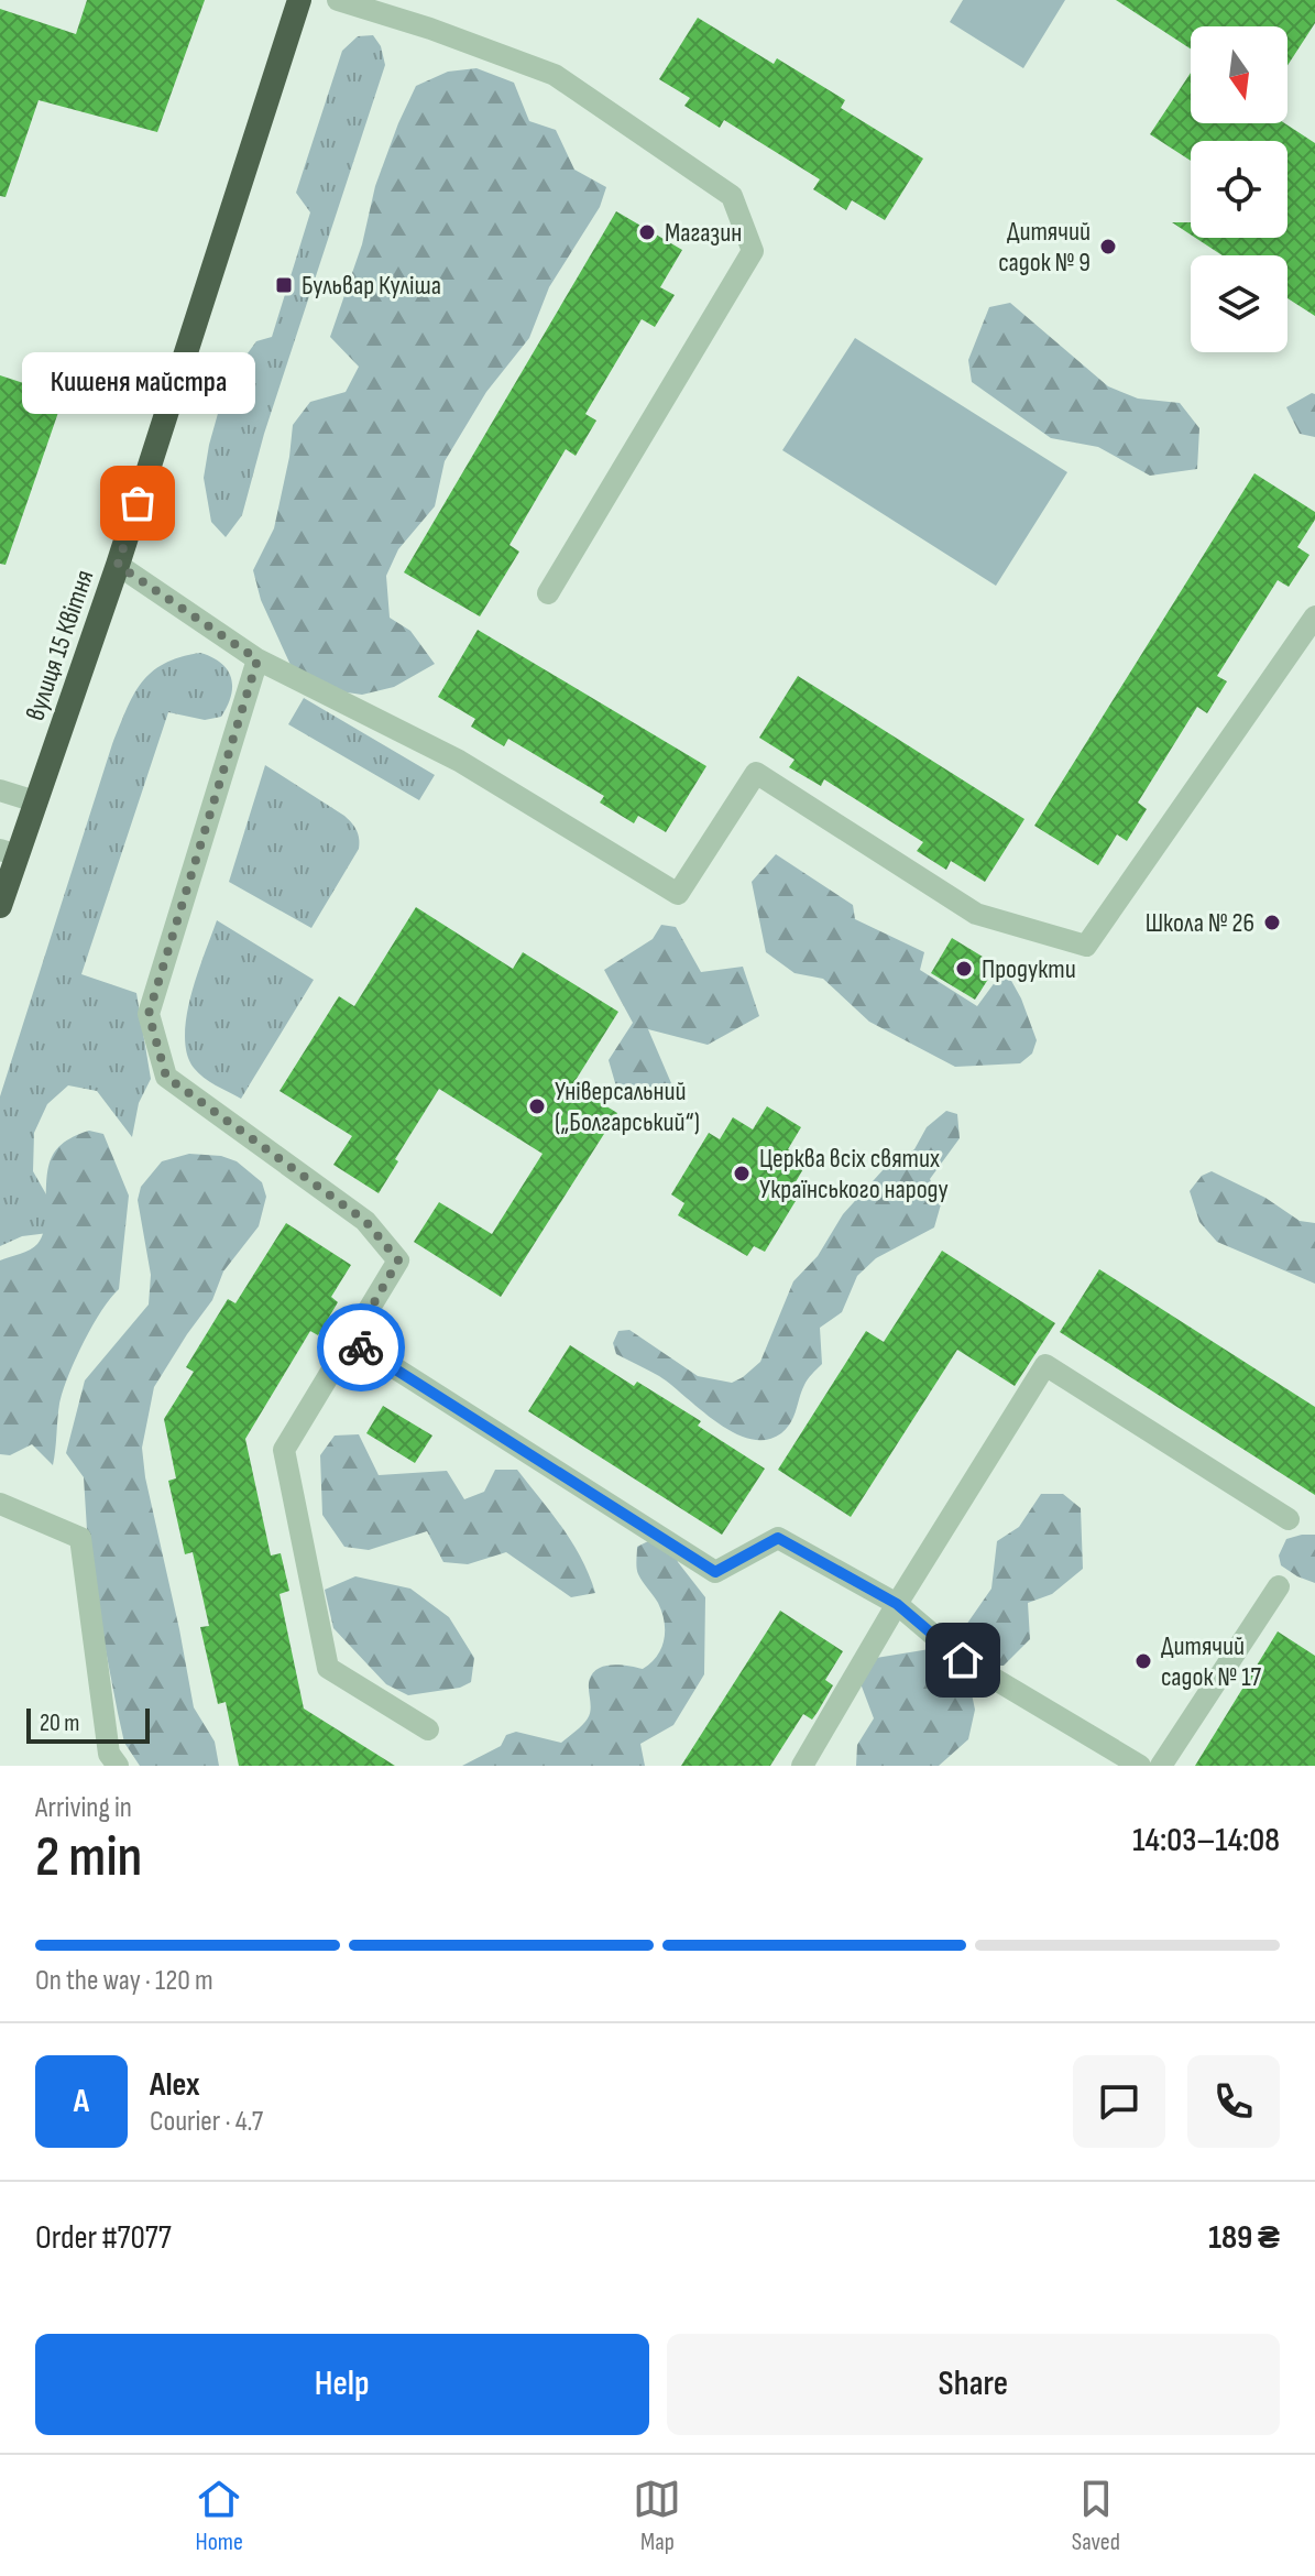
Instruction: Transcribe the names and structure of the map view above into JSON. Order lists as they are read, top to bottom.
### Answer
{
  "streets": {
    "highway": ["вулиця 15 Квітня"]
  },
  "places": {
    "other": [
      "Магазин",
      "Дитячий садок № 9",
      "Кишеня майстра",
      "Школа № 26",
      "Продукти",
      "Універсальний („Болгарський“)",
      "Церква всіх святих Українського народу",
      "Дитячий садок № 17"
    ],
    "transit": ["Бульвар Куліша"]
  },
  "scale_bar": "20 m",
  "north": "bottom",
  "page": {
    "bubble": "Кишеня майстра",
    "scale": "20 m",
    "heading": ["2 min", "Arriving in", "14:03–14:08"],
    "panel": [
      "Alex",
      "Courier · 4.7",
      "Order #7077",
      "189 ₴"
    ],
    "bar": "On the way · 120 m",
    "round": "A",
    "buttons": ["Help", "Share"],
    "tabs": ["Home", "Map", "Saved"]
  }
}
